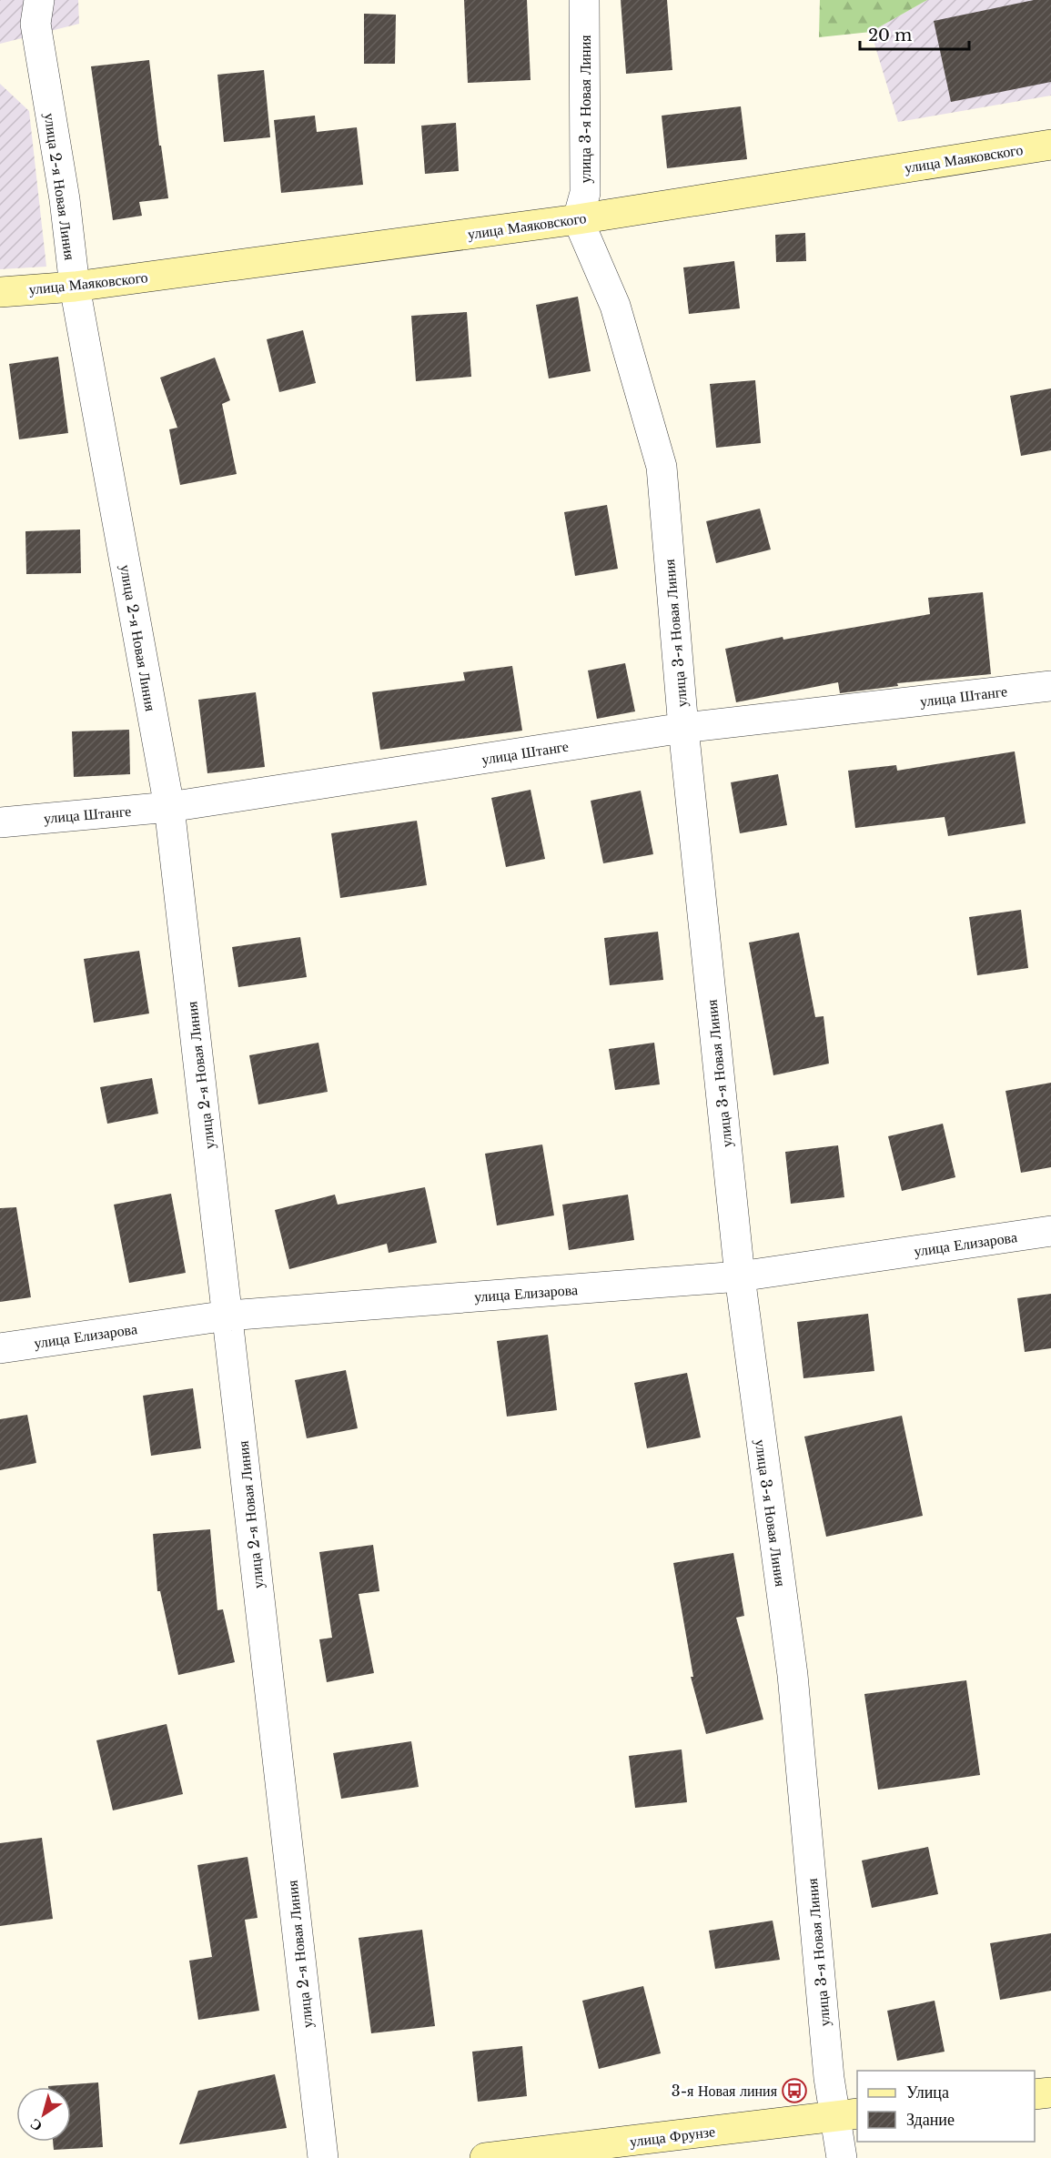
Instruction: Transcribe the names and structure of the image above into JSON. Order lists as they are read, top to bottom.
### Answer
{
  "streets": {
    "street": [
      "улица 3-я Новая Линия",
      "улица Маяковского",
      "улица 2-я Новая Линия",
      "улица Штанге",
      "улица Елизарова",
      "улица Фрунзе"
    ]
  },
  "crossings": [
    ["улица 3-я Новая Линия", "улица Маяковского"],
    ["улица 3-я Новая Линия", "улица Штанге"],
    ["улица 3-я Новая Линия", "улица Елизарова"],
    ["улица 3-я Новая Линия", "улица Фрунзе"],
    ["улица Маяковского", "улица 2-я Новая Линия"],
    ["улица 2-я Новая Линия", "улица Штанге"],
    ["улица 2-я Новая Линия", "улица Елизарова"]
  ],
  "places": {
    "bus stop": ["3-я Новая линия"]
  },
  "legend": ["Улица", "Здание"],
  "scale_bar": "20 m",
  "north": "bottom left"
}
